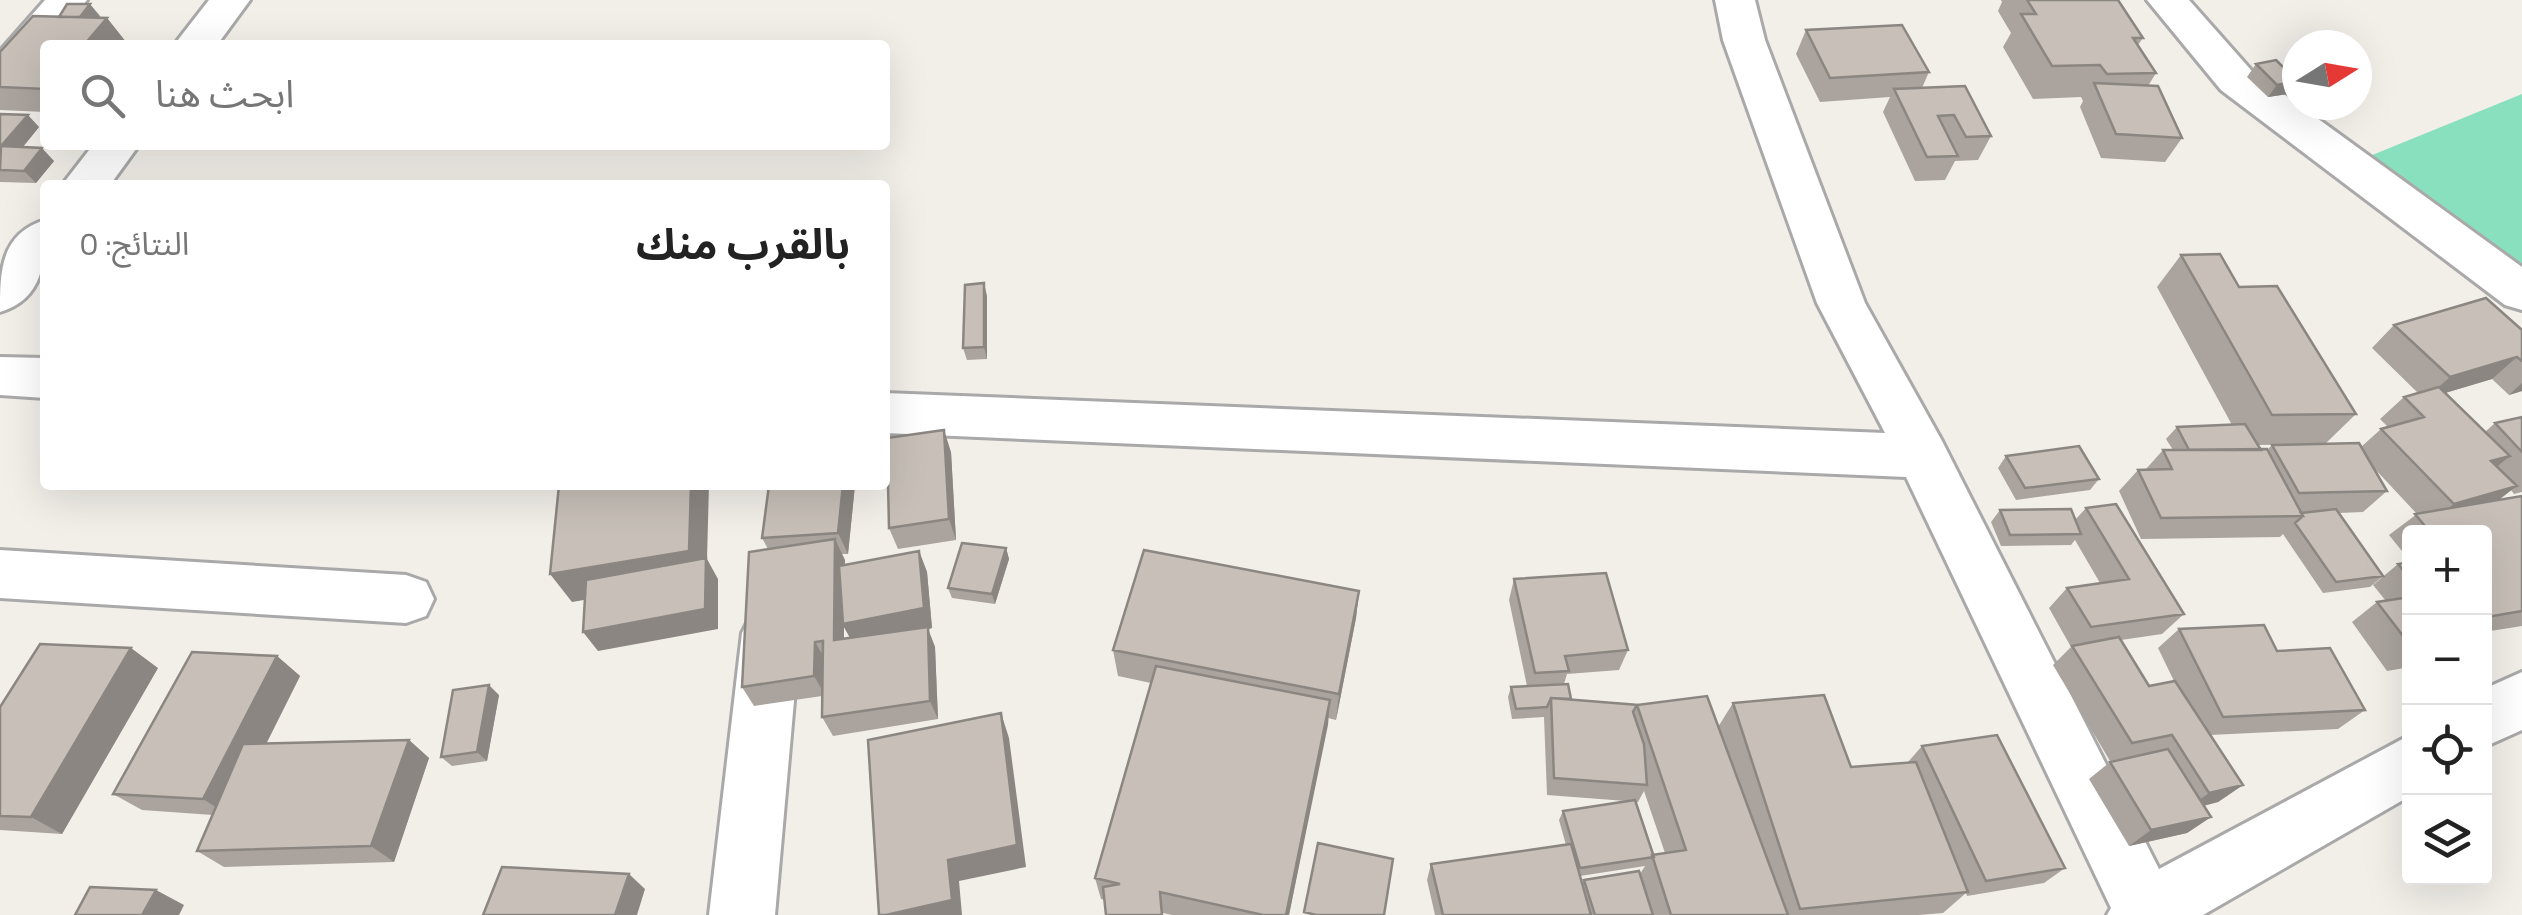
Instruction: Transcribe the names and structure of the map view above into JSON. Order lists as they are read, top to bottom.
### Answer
{
  "north": "right",
  "page": {
    "search": "ابحث هنا",
    "heading": ["بالقرب منك", "النتائج: 0"],
    "map_buttons": ["+", "−"]
  }
}
